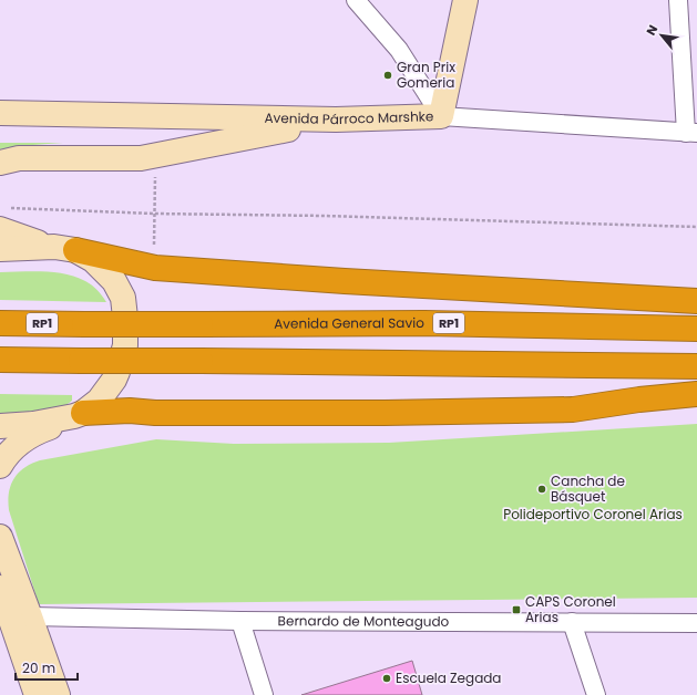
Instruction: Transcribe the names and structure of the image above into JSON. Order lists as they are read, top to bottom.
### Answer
{
  "streets": {
    "highway": ["RP1", "Avenida General Savio"],
    "main road": ["Avenida Párroco Marshke"],
    "street": ["Bernardo de Monteagudo"]
  },
  "parks": ["Polideportivo Coronel Arias"],
  "places": {
    "other": ["Gran Prix Gomeria", "Cancha de Básquet", "Escuela Zegada"],
    "transit": ["CAPS Coronel Arias"]
  },
  "scale_bar": "20 m",
  "north": "top left"
}
